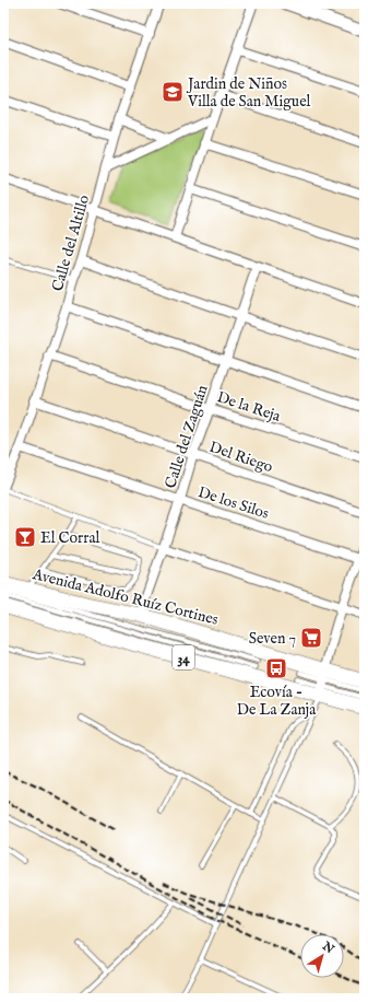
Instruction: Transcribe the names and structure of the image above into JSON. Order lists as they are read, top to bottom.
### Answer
{
  "streets": {
    "main road": ["Avenida Adolfo Ruíz Cortines", "34"],
    "street": [
      "Calle del Altillo",
      "De la Reja",
      "Calle del Zaguán",
      "Del Riego",
      "De los Silos"
    ]
  },
  "crossings": [
    ["Calle del Altillo", "De la Reja"],
    ["Calle del Altillo", "Del Riego"],
    ["Calle del Altillo", "De los Silos"],
    ["De la Reja", "Calle del Zaguán"],
    ["Calle del Zaguán", "Del Riego"],
    ["Calle del Zaguán", "De los Silos"],
    ["Calle del Zaguán", "Avenida Adolfo Ruíz Cortines"]
  ],
  "places": {
    "school or university": ["Jardin de Niños Villa de San Miguel"],
    "bar": ["El Corral"],
    "supermarket": ["Seven 7"],
    "bus stop": ["Ecovía - De La Zanja"]
  },
  "north": "top right"
}
